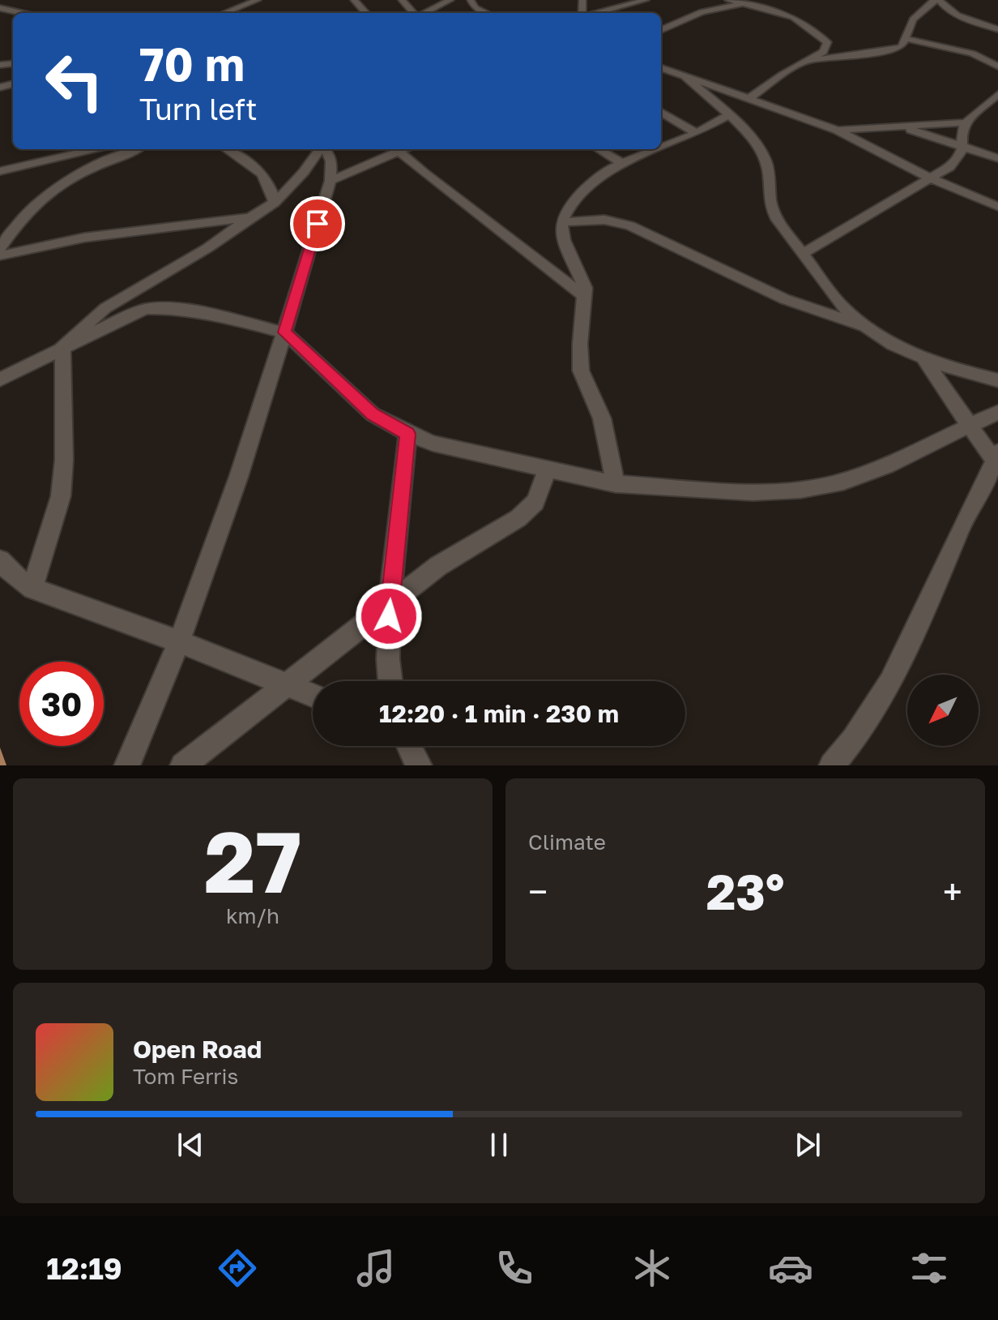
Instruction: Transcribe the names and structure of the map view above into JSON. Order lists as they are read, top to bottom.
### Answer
{
  "north": "bottom left",
  "page": {
    "turn": ["70 m", "Turn left"],
    "limit": "30",
    "trip": "12:20 · 1 min · 230 m",
    "tile": [
      ["27", "km/h"],
      "Climate"
    ],
    "heat": ["−", "23°", "+"],
    "song": ["Open Road", "Tom Ferris"],
    "tabs": "12:19"
  }
}
